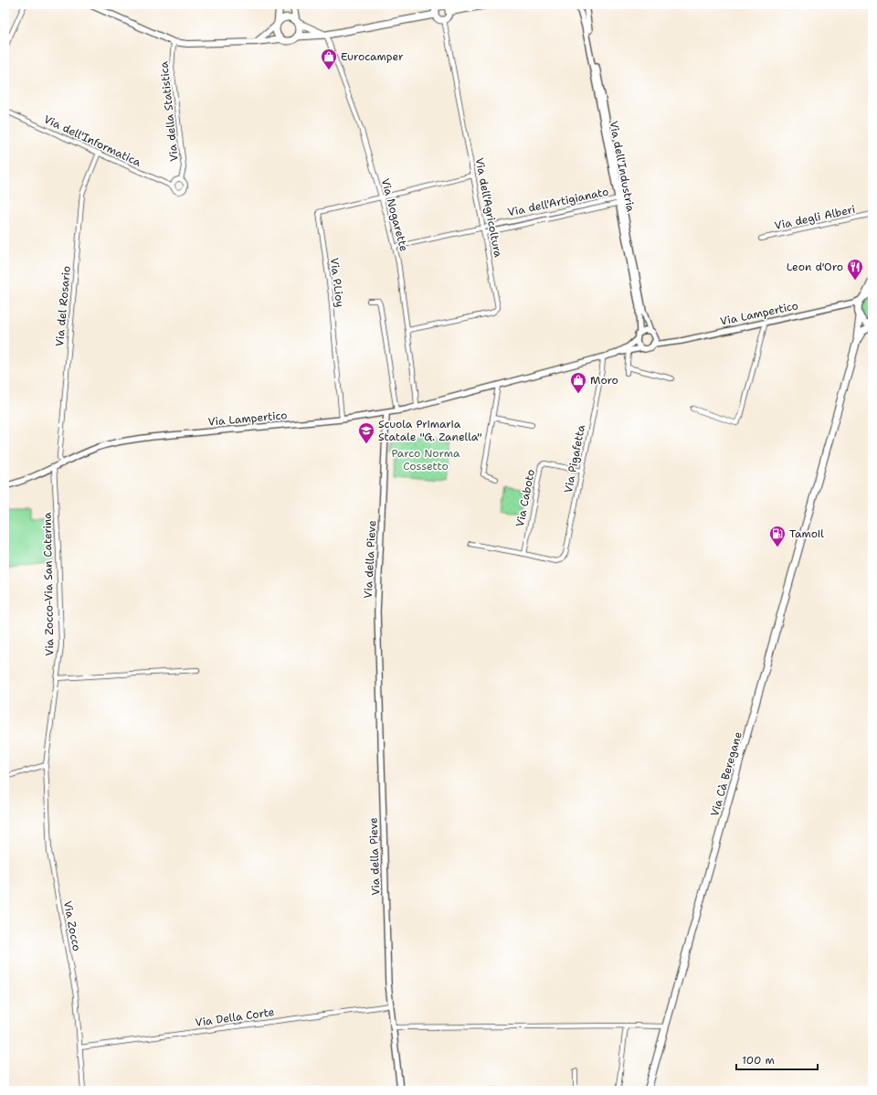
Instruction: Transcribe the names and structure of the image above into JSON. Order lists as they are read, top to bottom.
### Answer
{
  "streets": {
    "main road": ["Via Cà Beregane"],
    "street": [
      "Via della Statistica",
      "Via dell'Informatica",
      "Via dell'Industria",
      "Via dell'Artigianato",
      "Via dell'Agricoltura",
      "Via Nogarette",
      "Via degli Alberi",
      "Via P.Lioy",
      "Via del Rosario",
      "Via Lampertico",
      "Via Pigafetta",
      "Via Caboto",
      "Via della Pieve",
      "Via Zocco-Via San Caterina",
      "Via Zocco",
      "Via Della Corte"
    ]
  },
  "crossings": [
    ["Via della Statistica", "Via dell'Informatica"],
    ["Via dell'Informatica", "Via del Rosario"],
    ["Via dell'Industria", "Via dell'Artigianato"],
    ["Via dell'Industria", "Via Lampertico"],
    ["Via dell'Artigianato", "Via dell'Agricoltura"],
    ["Via dell'Artigianato", "Via Nogarette"],
    ["Via dell'Agricoltura", "Via Nogarette"],
    ["Via Nogarette", "Via P.Lioy"],
    ["Via Nogarette", "Via Lampertico"],
    ["Via P.Lioy", "Via Lampertico"],
    ["Via del Rosario", "Via Lampertico"],
    ["Via Lampertico", "Via Pigafetta"],
    ["Via Lampertico", "Via della Pieve"],
    ["Via Lampertico", "Via Zocco-Via San Caterina"],
    ["Via Lampertico", "Via Cà Beregane"],
    ["Via Pigafetta", "Via Caboto"],
    ["Via della Pieve", "Via Della Corte"],
    ["Via Zocco-Via San Caterina", "Via Zocco"],
    ["Via Zocco", "Via Della Corte"]
  ],
  "parks": ["Parco Norma Cossetto"],
  "places": {
    "shop": ["Eurocamper", "Moro"],
    "restaurant": ["Leon d'Oro"],
    "school or university": ["Scuola Primaria Statale \"G. Zanella\""],
    "fuel station": ["Tamoil"]
  },
  "scale_bar": "100 m"
}
